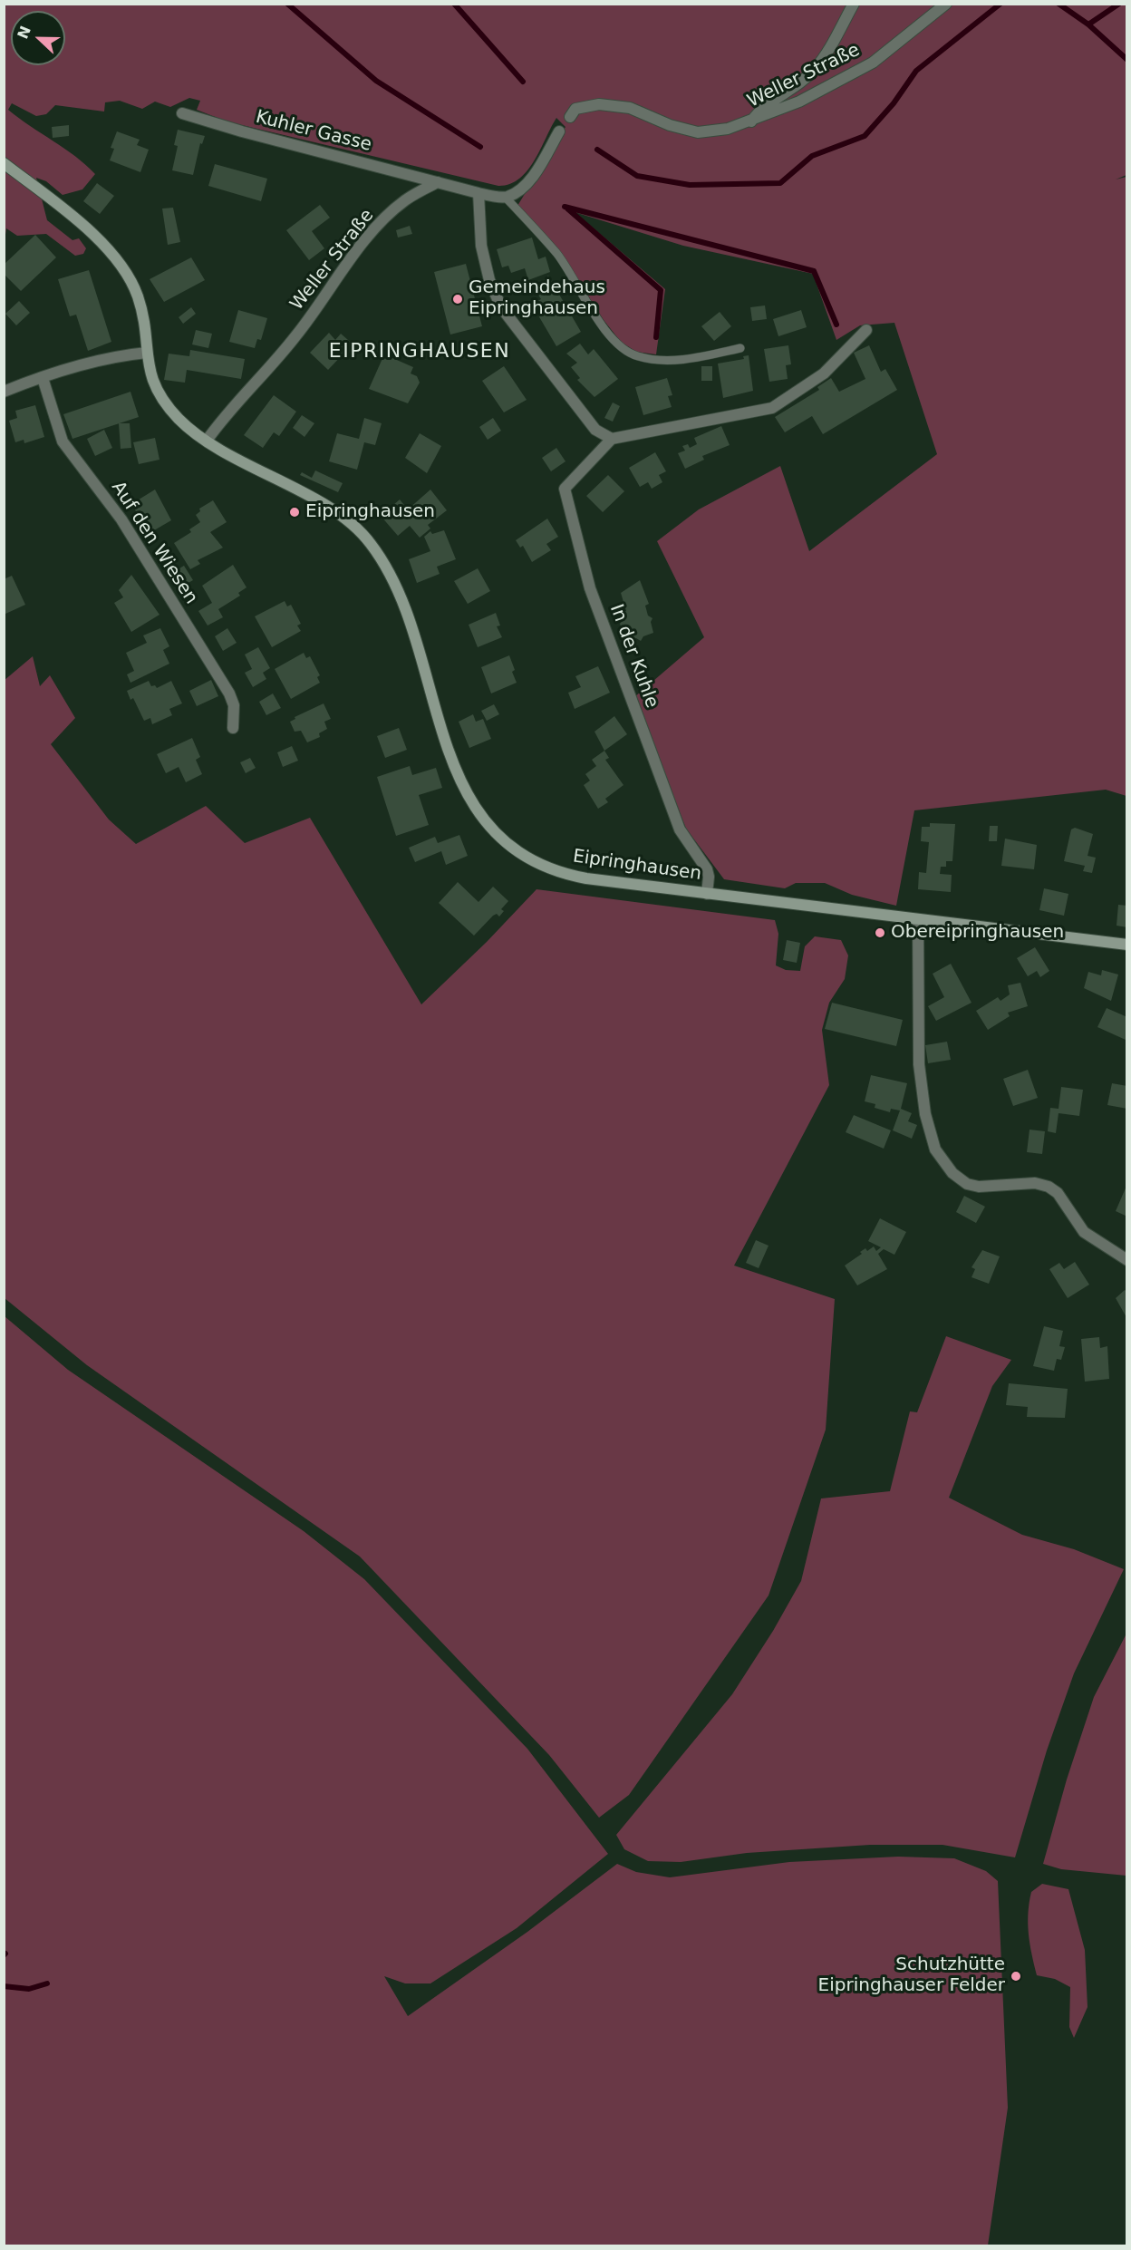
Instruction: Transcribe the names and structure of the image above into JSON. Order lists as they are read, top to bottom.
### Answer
{
  "streets": {
    "main road": ["Eipringhausen"],
    "street": [
      "Weller Straße",
      "Kuhler Gasse",
      "Auf den Wiesen",
      "In der Kuhle"
    ]
  },
  "crossings": [
    ["Weller Straße", "Kuhler Gasse"],
    ["Weller Straße", "Eipringhausen"],
    ["In der Kuhle", "Eipringhausen"]
  ],
  "districts": ["EIPRINGHAUSEN"],
  "places": [
    "Gemeindehaus Eipringhausen",
    "Eipringhausen",
    "Obereipringhausen",
    "Schutzhütte Eipringhauser Felder"
  ],
  "north": "left"
}
